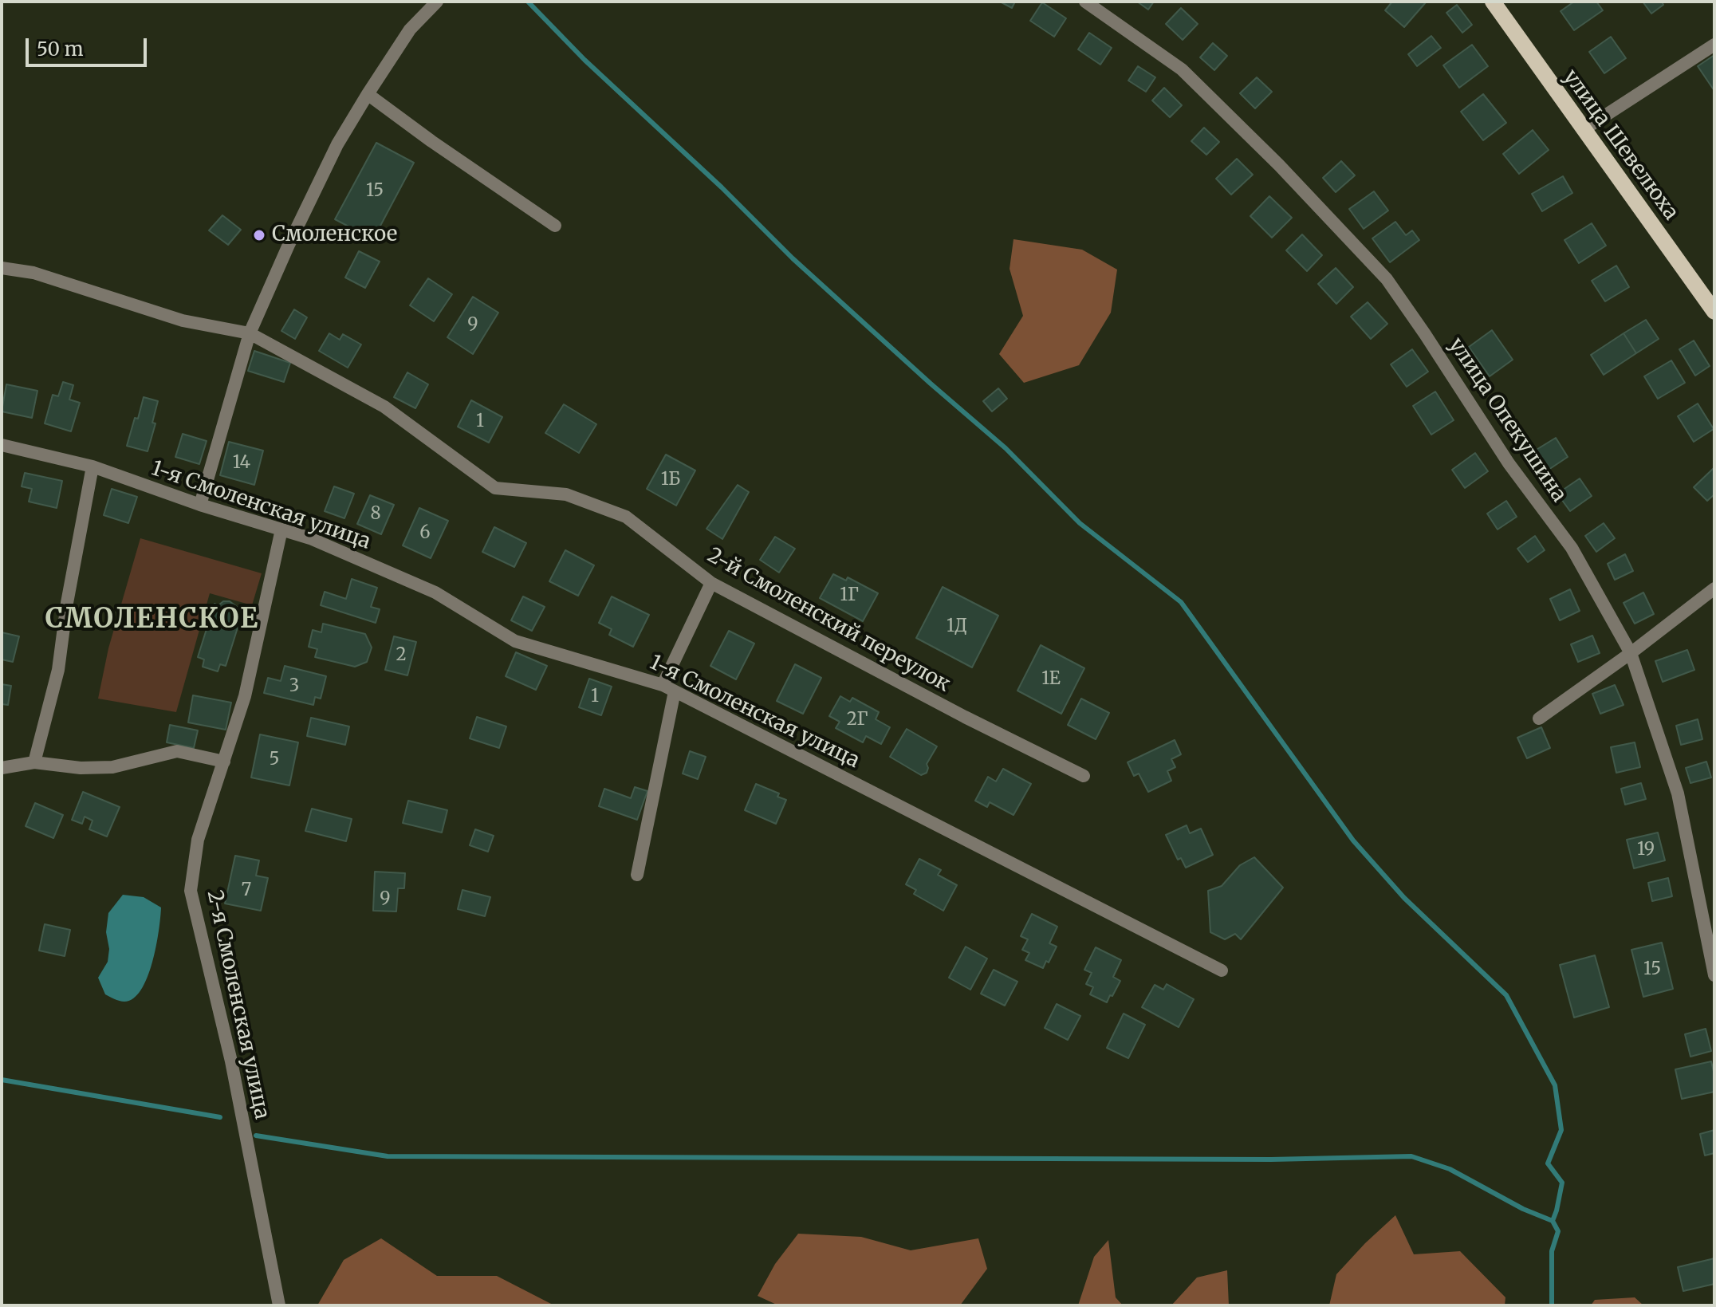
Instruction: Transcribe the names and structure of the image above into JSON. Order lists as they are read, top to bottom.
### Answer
{
  "streets": {
    "main road": ["улица Шевелюха"],
    "street": [
      "улица Опекушина",
      "1-я Смоленская улица",
      "2-й Смоленский переулок",
      "2-я Смоленская улица"
    ]
  },
  "crossings": [
    ["1-я Смоленская улица", "2-я Смоленская улица"]
  ],
  "districts": ["СМОЛЕНСКОЕ"],
  "places": ["Смоленское"],
  "house_numbers": [
    "15",
    "9",
    "1",
    "14",
    "1Б",
    "8",
    "6",
    "1Г",
    "1Д",
    "2",
    "1Е",
    "3",
    "1",
    "2Г",
    "5",
    "19",
    "7",
    "9",
    "15"
  ],
  "scale_bar": "50 m"
}
